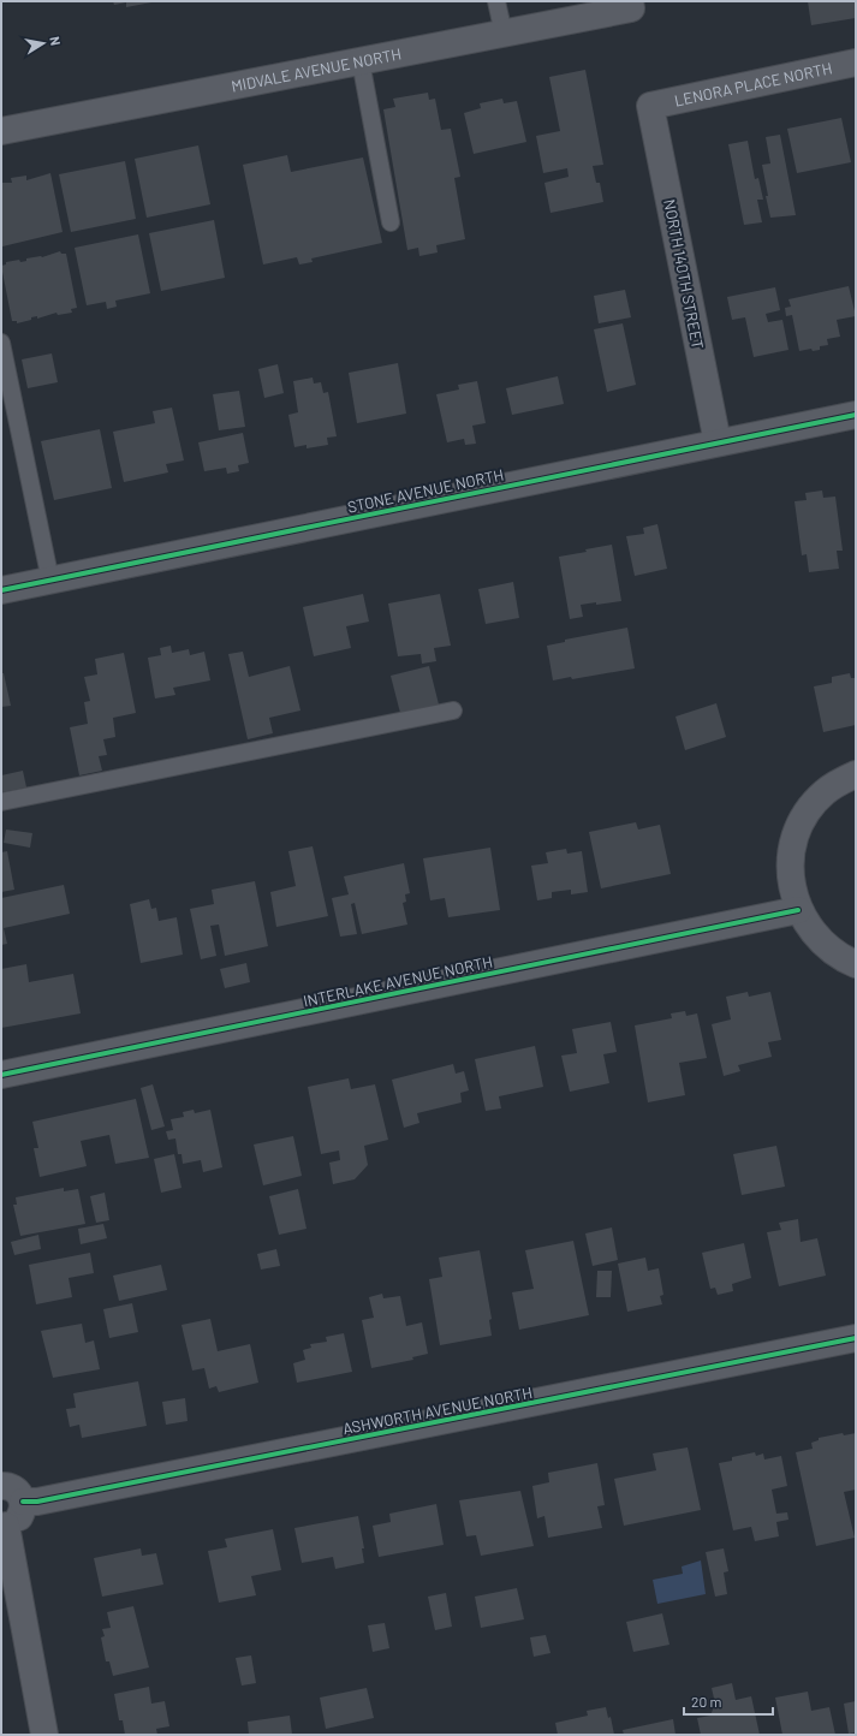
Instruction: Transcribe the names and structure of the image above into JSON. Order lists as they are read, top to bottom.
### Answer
{
  "streets": {
    "street": [
      "MIDVALE AVENUE NORTH",
      "LENORA PLACE NORTH",
      "NORTH 140TH STREET",
      "STONE AVENUE NORTH",
      "INTERLAKE AVENUE NORTH",
      "ASHWORTH AVENUE NORTH"
    ]
  },
  "crossings": [
    ["LENORA PLACE NORTH", "NORTH 140TH STREET"],
    ["NORTH 140TH STREET", "STONE AVENUE NORTH"]
  ],
  "scale_bar": "20 m",
  "north": "right"
}
